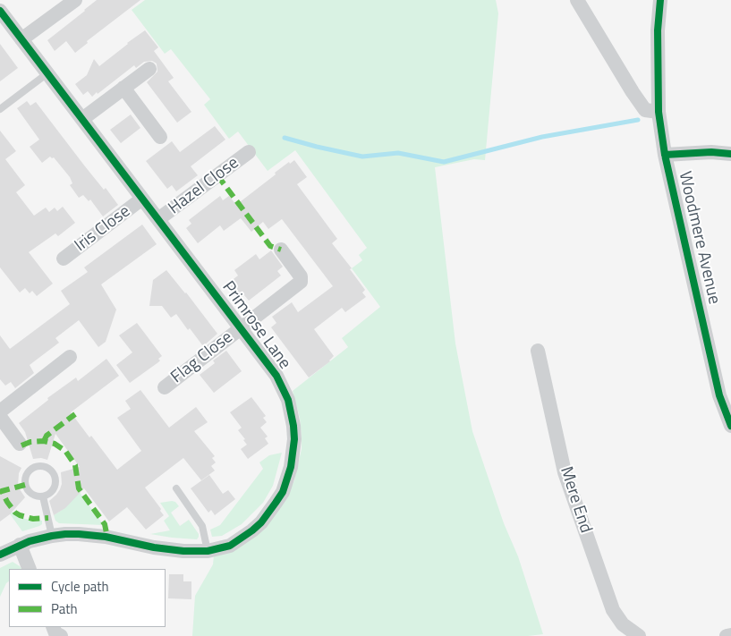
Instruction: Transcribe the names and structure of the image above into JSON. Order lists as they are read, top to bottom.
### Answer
{
  "streets": {
    "street": [
      "Hazel Close",
      "Iris Close",
      "Woodmere Avenue",
      "Primrose Lane",
      "Flag Close",
      "Mere End"
    ]
  },
  "crossings": [
    ["Hazel Close", "Primrose Lane"],
    ["Iris Close", "Primrose Lane"],
    ["Primrose Lane", "Flag Close"]
  ],
  "legend": ["Cycle path", "Path"]
}
